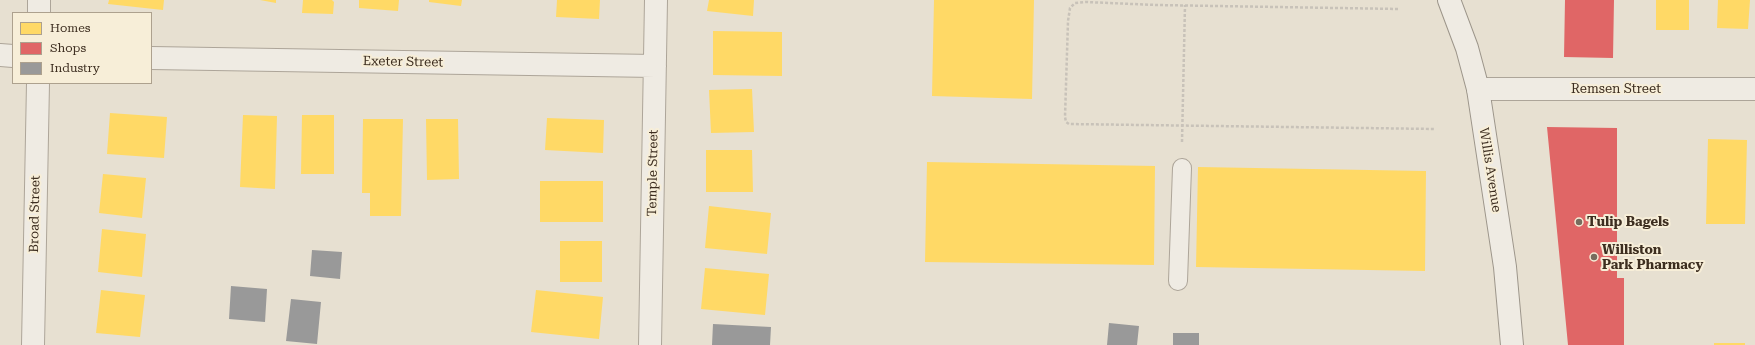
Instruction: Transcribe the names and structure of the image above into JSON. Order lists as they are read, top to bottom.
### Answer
{
  "streets": {
    "street": [
      "Exeter Street",
      "Remsen Street",
      "Willis Avenue",
      "Temple Street",
      "Broad Street"
    ]
  },
  "crossings": [
    ["Exeter Street", "Temple Street"],
    ["Remsen Street", "Willis Avenue"]
  ],
  "places": ["Tulip Bagels", "Williston Park Pharmacy"],
  "legend": ["Homes", "Shops", "Industry"]
}
